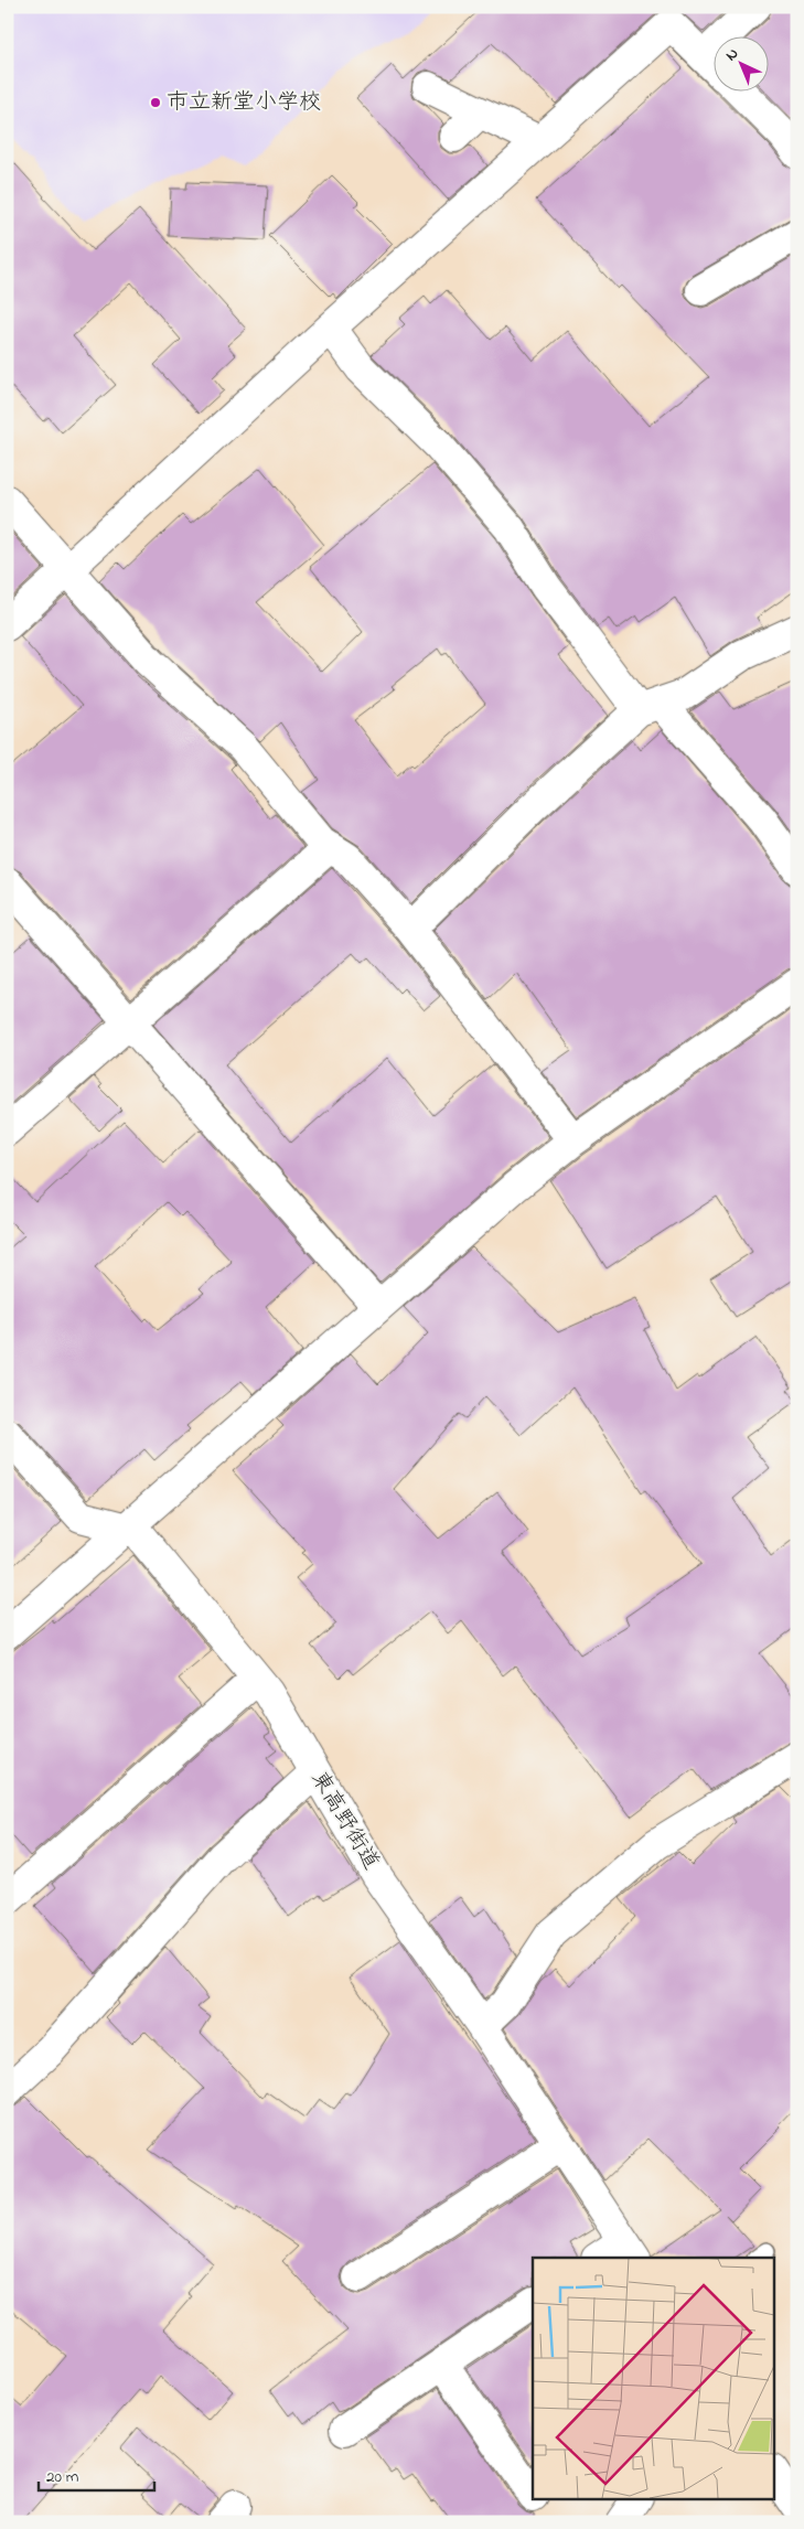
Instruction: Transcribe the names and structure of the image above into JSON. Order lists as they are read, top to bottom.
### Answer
{
  "streets": {
    "street": ["東高野街道"]
  },
  "places": ["市立新堂小学校"],
  "scale_bar": "20 m",
  "north": "top left"
}
